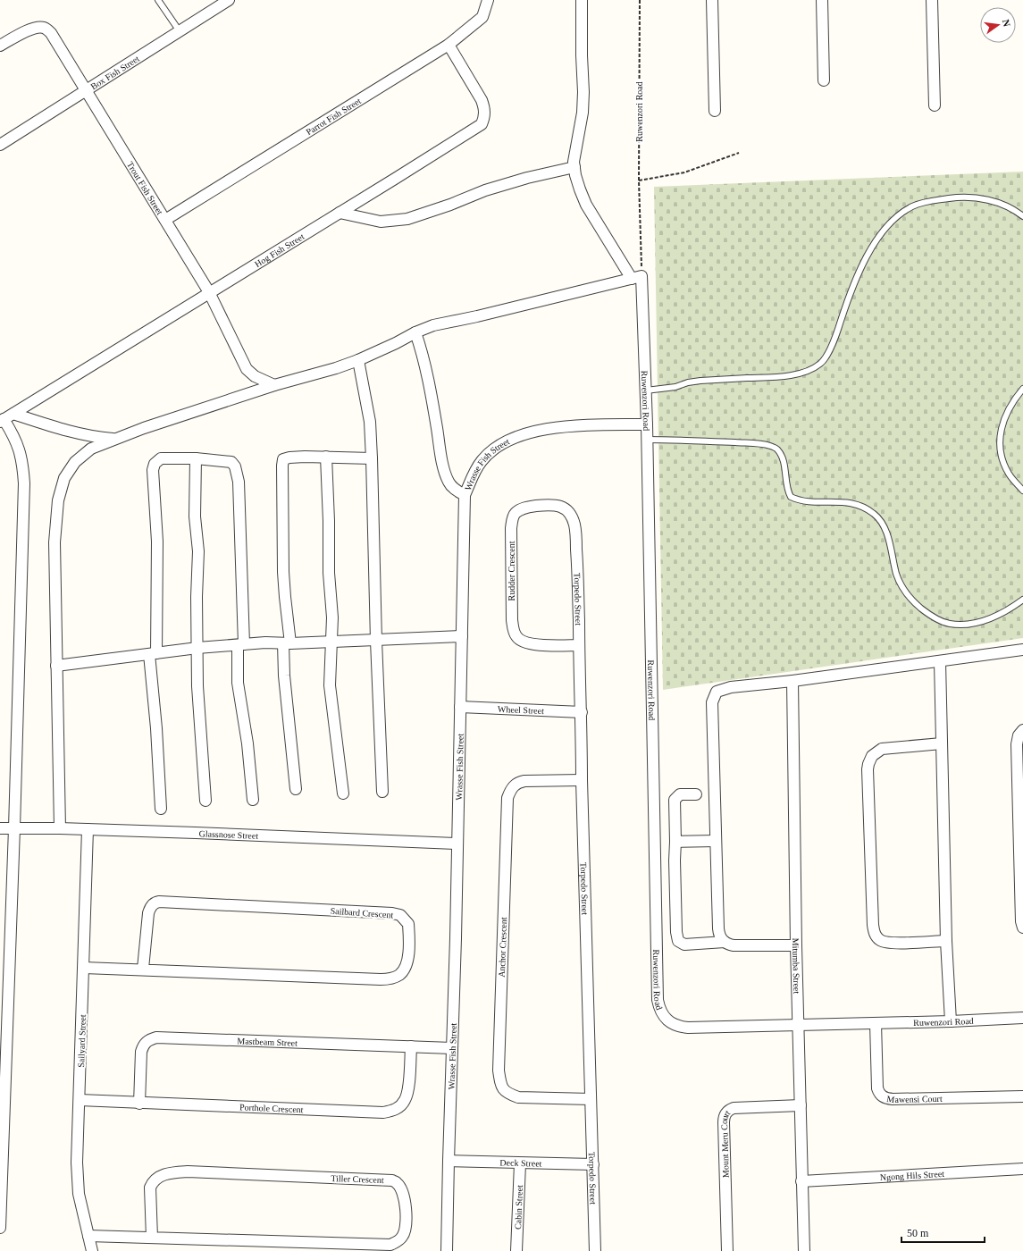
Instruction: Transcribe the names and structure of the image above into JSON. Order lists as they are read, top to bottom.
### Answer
{
  "streets": {
    "street": [
      "Box Fish Street",
      "Ruwenzori Road",
      "Parrot Fish Street",
      "Trout Fish Street",
      "Hog Fish Street",
      "Wrasse Fish Street",
      "Rudder Crescent",
      "Torpedo Street",
      "Wheel Street",
      "Glassnose Street",
      "Sailbard Crescent",
      "Anchor Crescent",
      "Mitumba Street",
      "Sailyard Street",
      "Mastbeam Street",
      "Mawensi Court",
      "Porthole Crescent",
      "Mount Meru Court",
      "Deck Street",
      "Ngong Hils Street",
      "Tiller Crescent",
      "Cabin Street"
    ]
  },
  "crossings": [
    ["Box Fish Street", "Trout Fish Street"],
    ["Ruwenzori Road", "Wrasse Fish Street"],
    ["Ruwenzori Road", "Mitumba Street"],
    ["Ruwenzori Road", "Mawensi Court"],
    ["Parrot Fish Street", "Trout Fish Street"],
    ["Parrot Fish Street", "Hog Fish Street"],
    ["Trout Fish Street", "Hog Fish Street"],
    ["Wrasse Fish Street", "Wheel Street"],
    ["Wrasse Fish Street", "Glassnose Street"],
    ["Wrasse Fish Street", "Mastbeam Street"],
    ["Wrasse Fish Street", "Deck Street"],
    ["Rudder Crescent", "Torpedo Street"],
    ["Torpedo Street", "Wheel Street"],
    ["Torpedo Street", "Anchor Crescent"],
    ["Torpedo Street", "Deck Street"],
    ["Glassnose Street", "Sailyard Street"],
    ["Sailbard Crescent", "Sailyard Street"],
    ["Mitumba Street", "Mount Meru Court"],
    ["Mitumba Street", "Ngong Hils Street"],
    ["Sailyard Street", "Porthole Crescent"],
    ["Sailyard Street", "Tiller Crescent"],
    ["Mastbeam Street", "Porthole Crescent"],
    ["Deck Street", "Cabin Street"]
  ],
  "scale_bar": "50 m",
  "north": "right"
}
